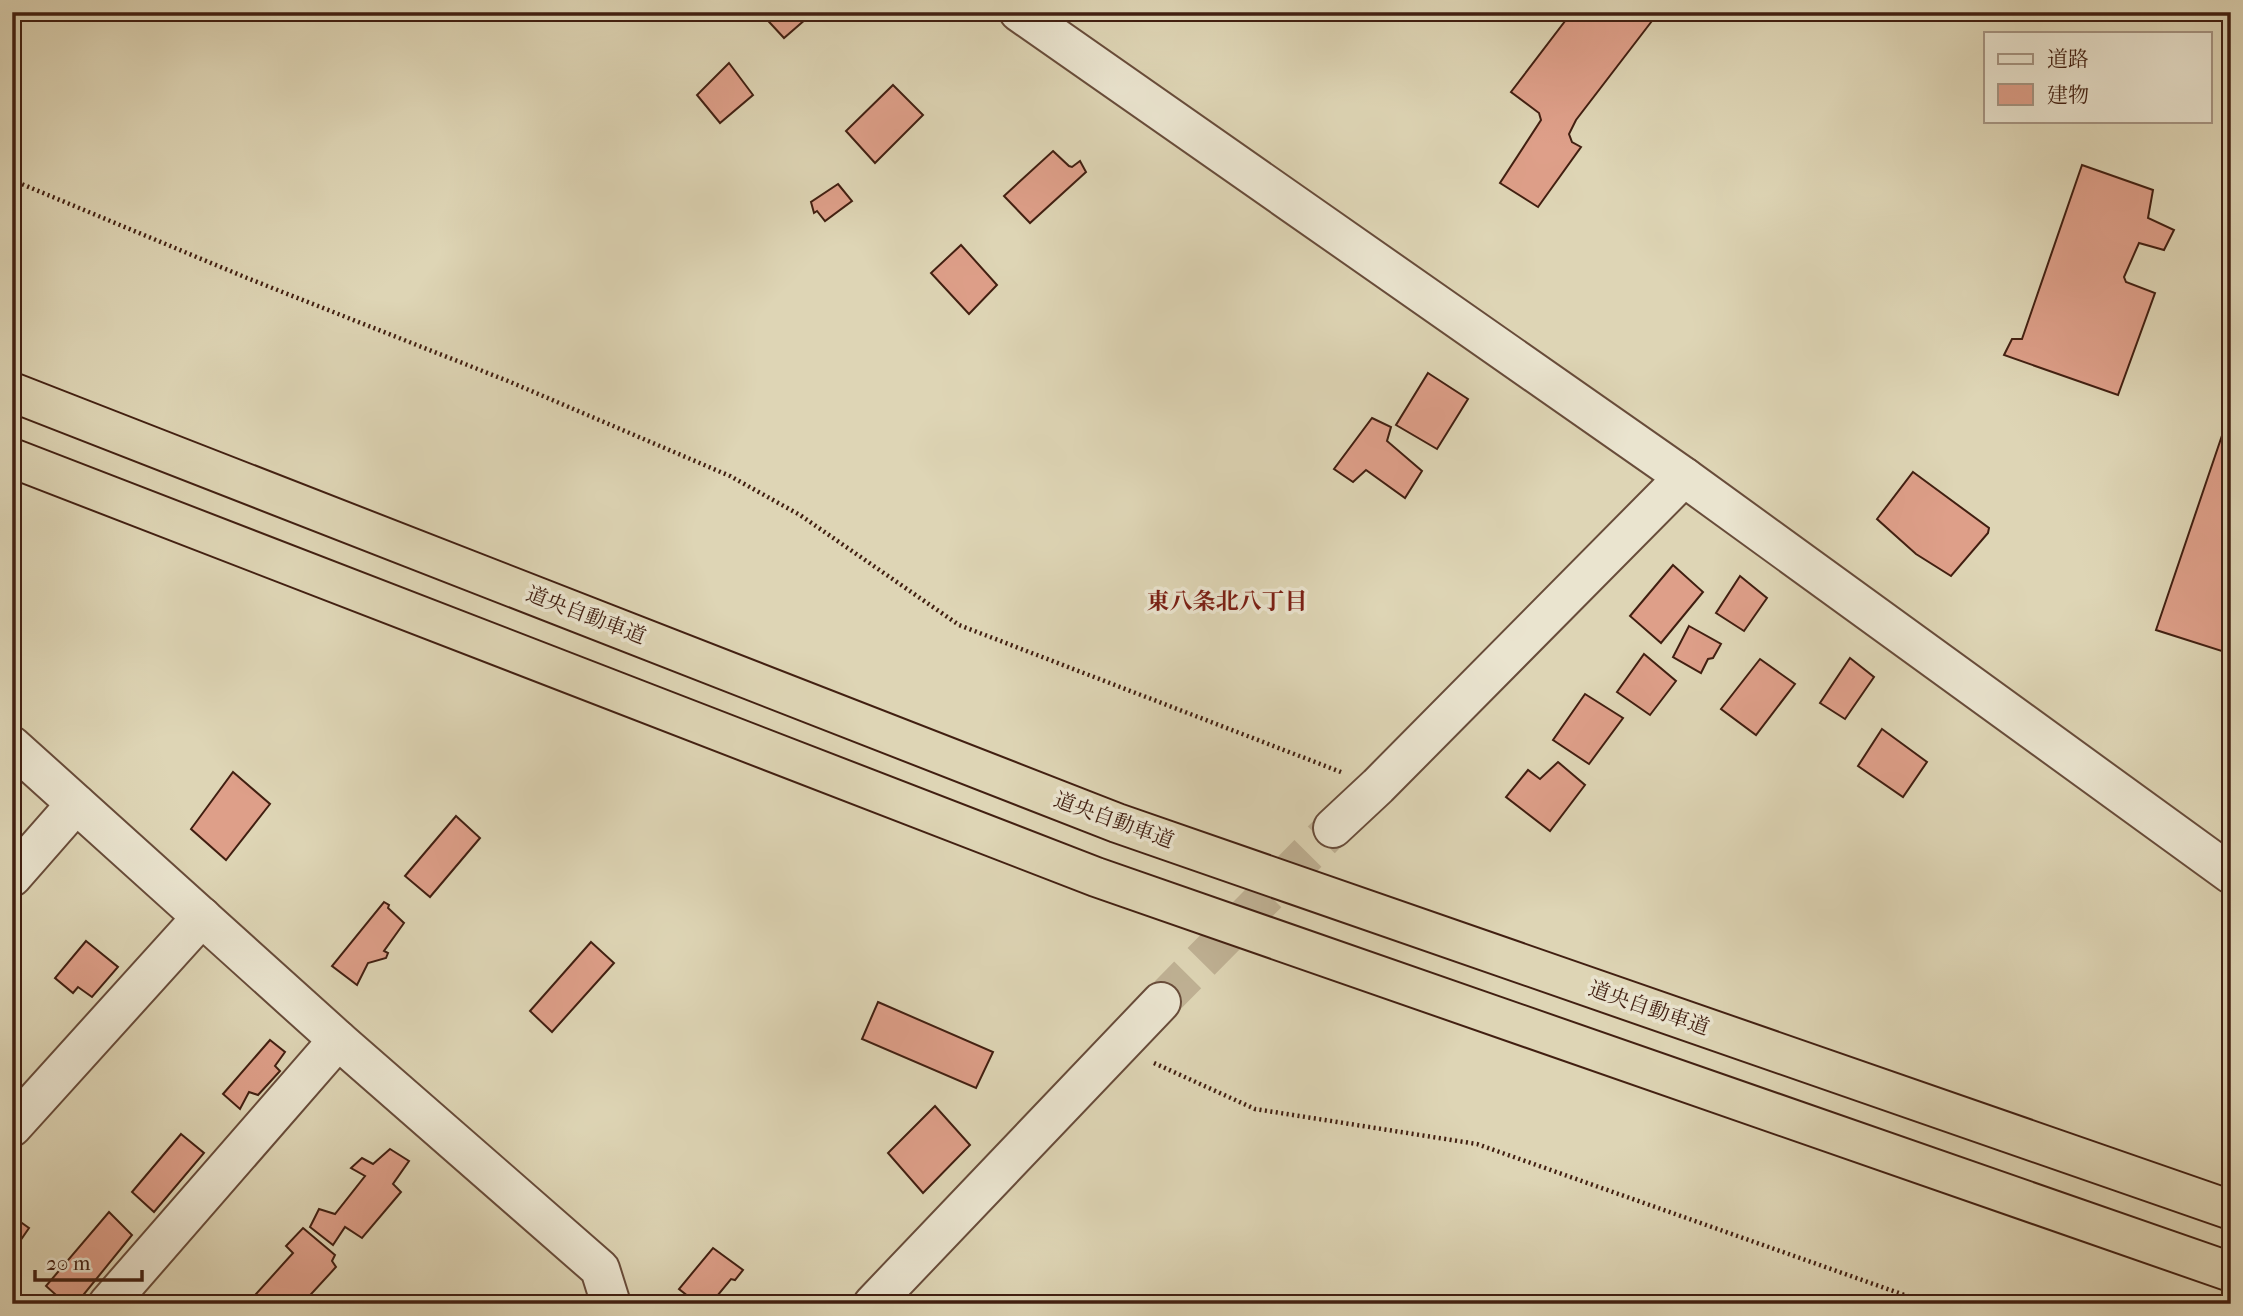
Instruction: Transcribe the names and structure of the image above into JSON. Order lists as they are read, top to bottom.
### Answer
{
  "streets": {
    "highway": ["道央自動車道"]
  },
  "districts": ["東八条北八丁目"],
  "legend": ["道路", "建物"],
  "scale_bar": "20 m"
}
